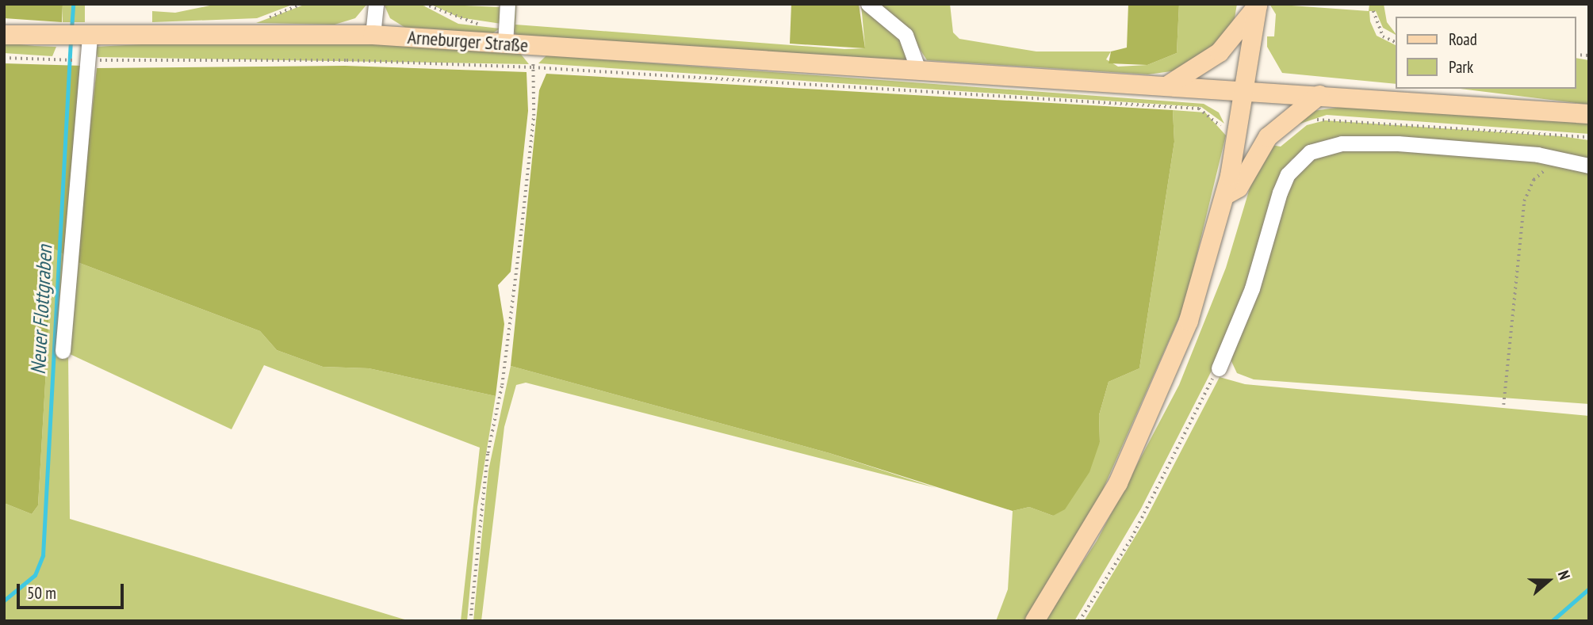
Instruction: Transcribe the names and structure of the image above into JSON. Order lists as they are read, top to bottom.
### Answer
{
  "streets": {
    "main road": ["Arneburger Straße"]
  },
  "water": ["Neuer Flottgraben"],
  "legend": ["Road", "Park"],
  "scale_bar": "50 m",
  "north": "right"
}
